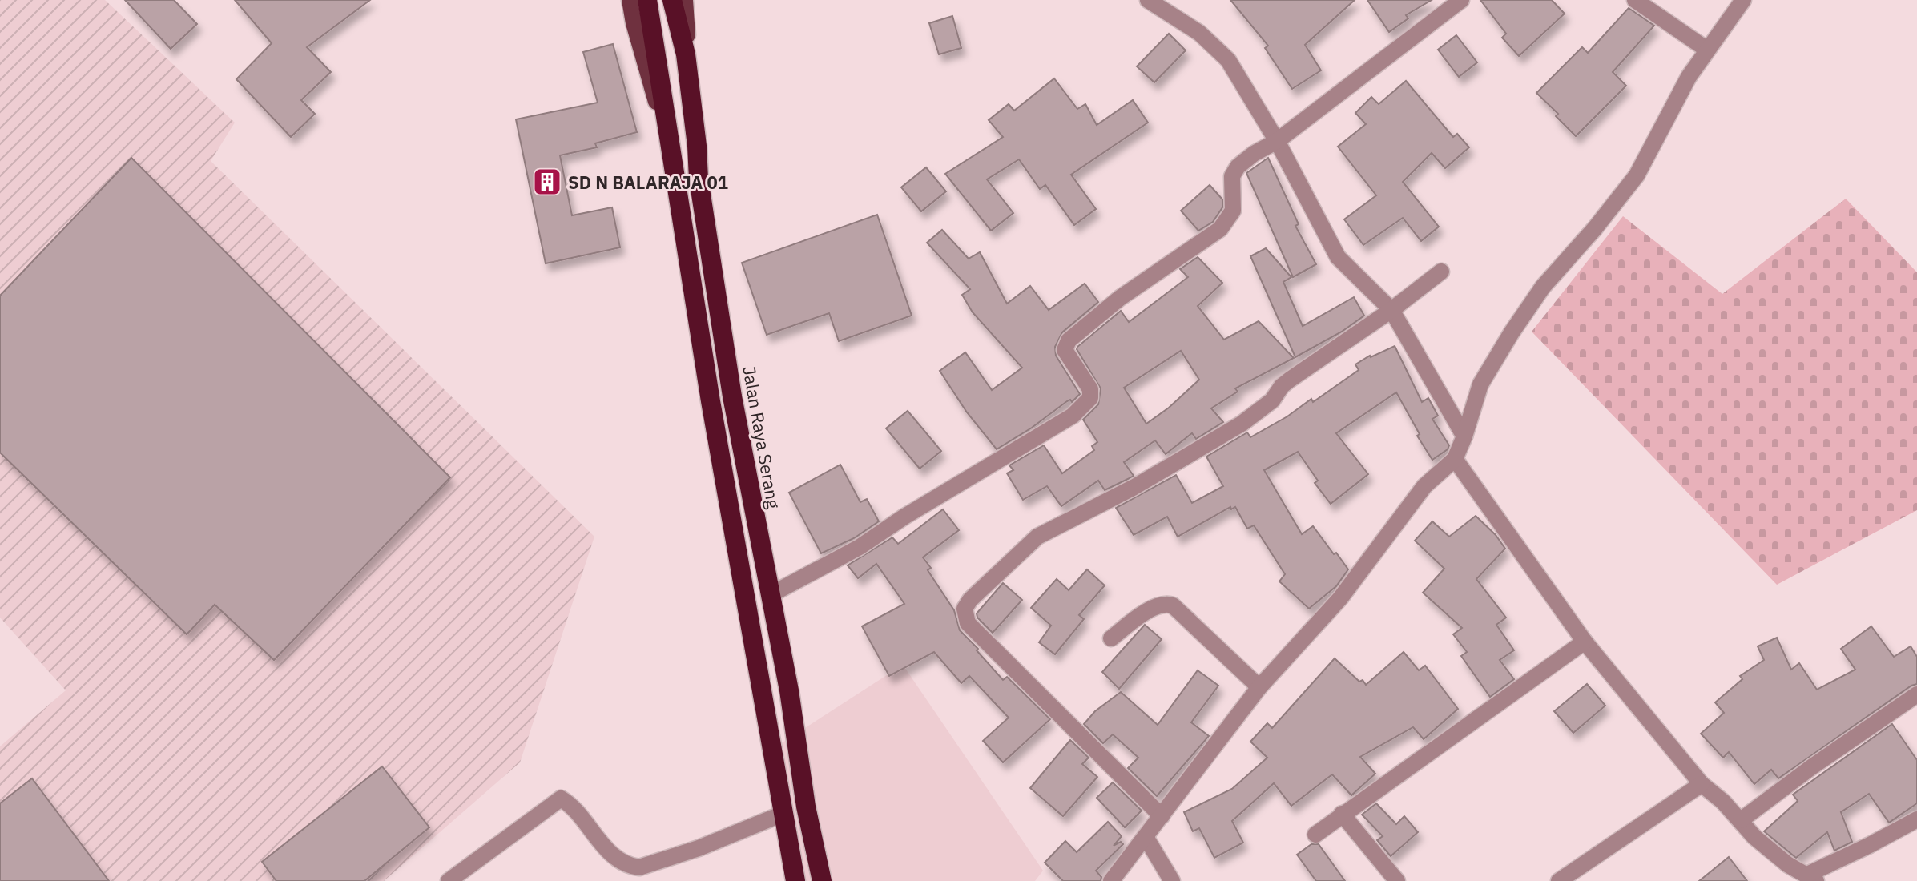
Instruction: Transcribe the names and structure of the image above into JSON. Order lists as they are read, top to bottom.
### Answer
{
  "streets": {
    "highway": ["Jalan Raya Serang"]
  },
  "places": {
    "building": ["SD N BALARAJA 01"]
  }
}
